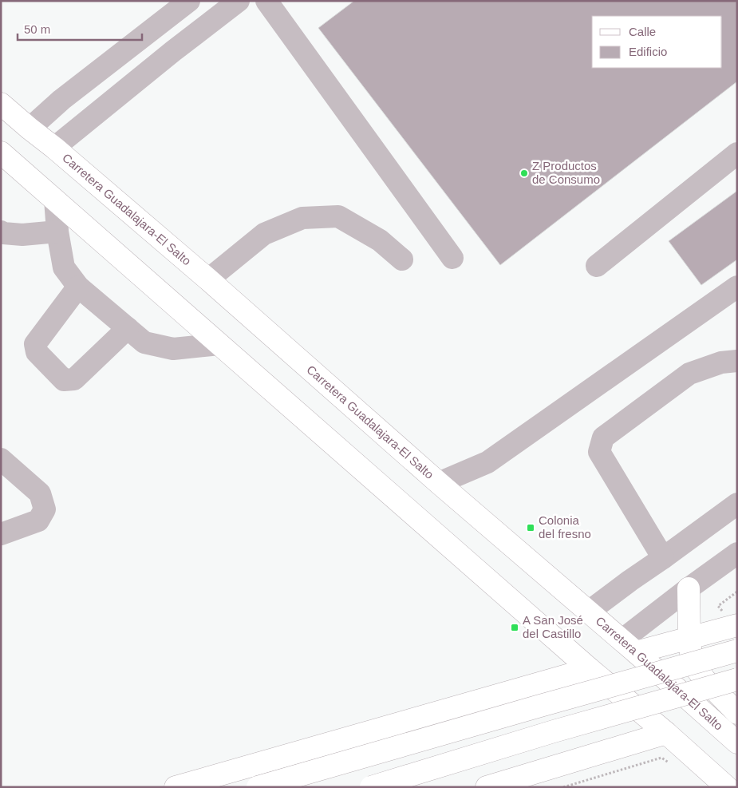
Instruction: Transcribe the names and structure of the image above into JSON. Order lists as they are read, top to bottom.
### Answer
{
  "streets": {
    "main road": ["Carretera Guadalajara-El Salto"]
  },
  "places": {
    "other": ["Z Productos de Consumo"],
    "transit": ["Colonia del fresno", "A San José del Castillo"]
  },
  "legend": ["Calle", "Edificio"],
  "scale_bar": "50 m"
}
